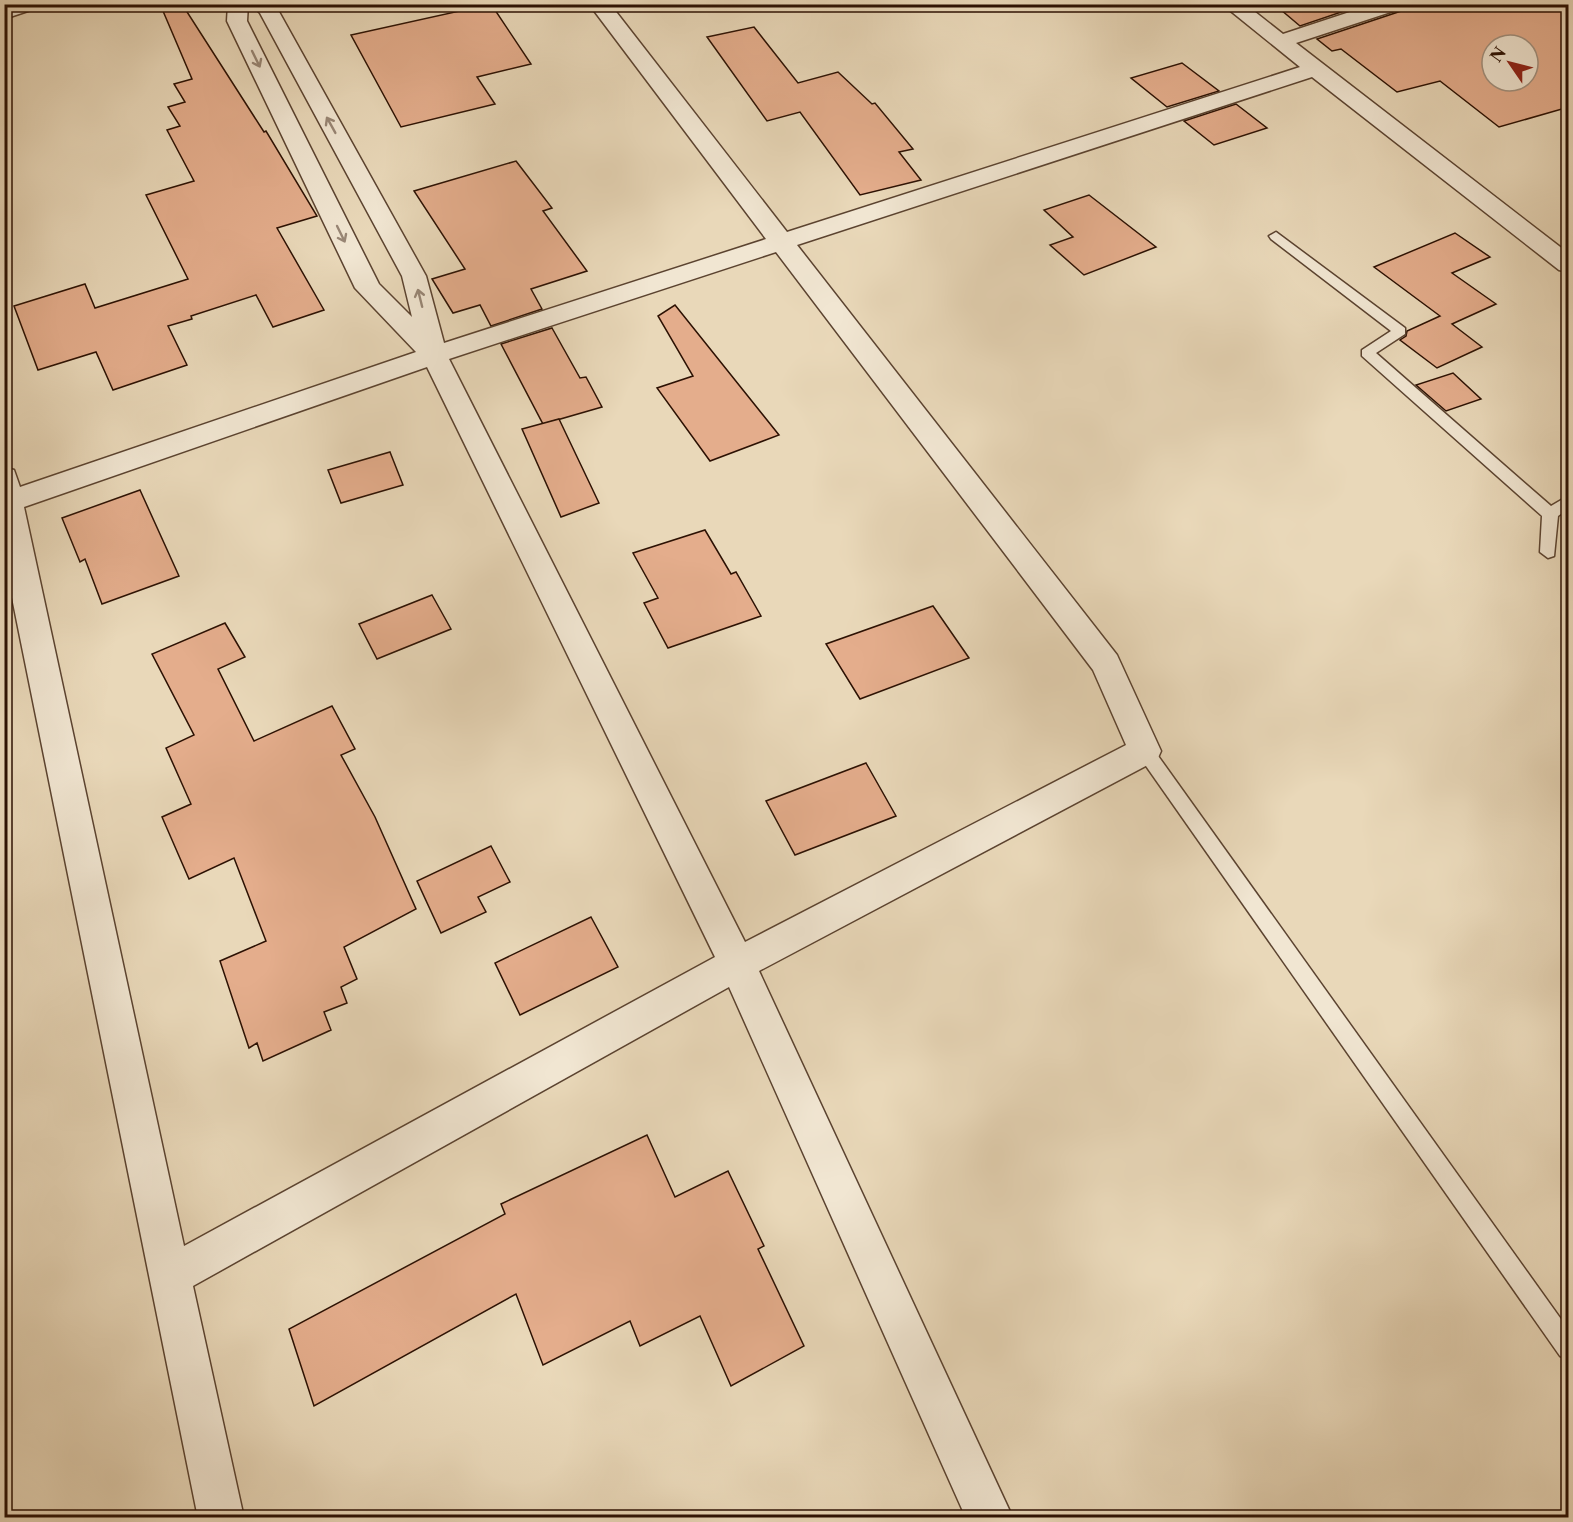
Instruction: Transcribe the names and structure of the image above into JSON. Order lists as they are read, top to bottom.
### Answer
{
  "north": "top left"
}
